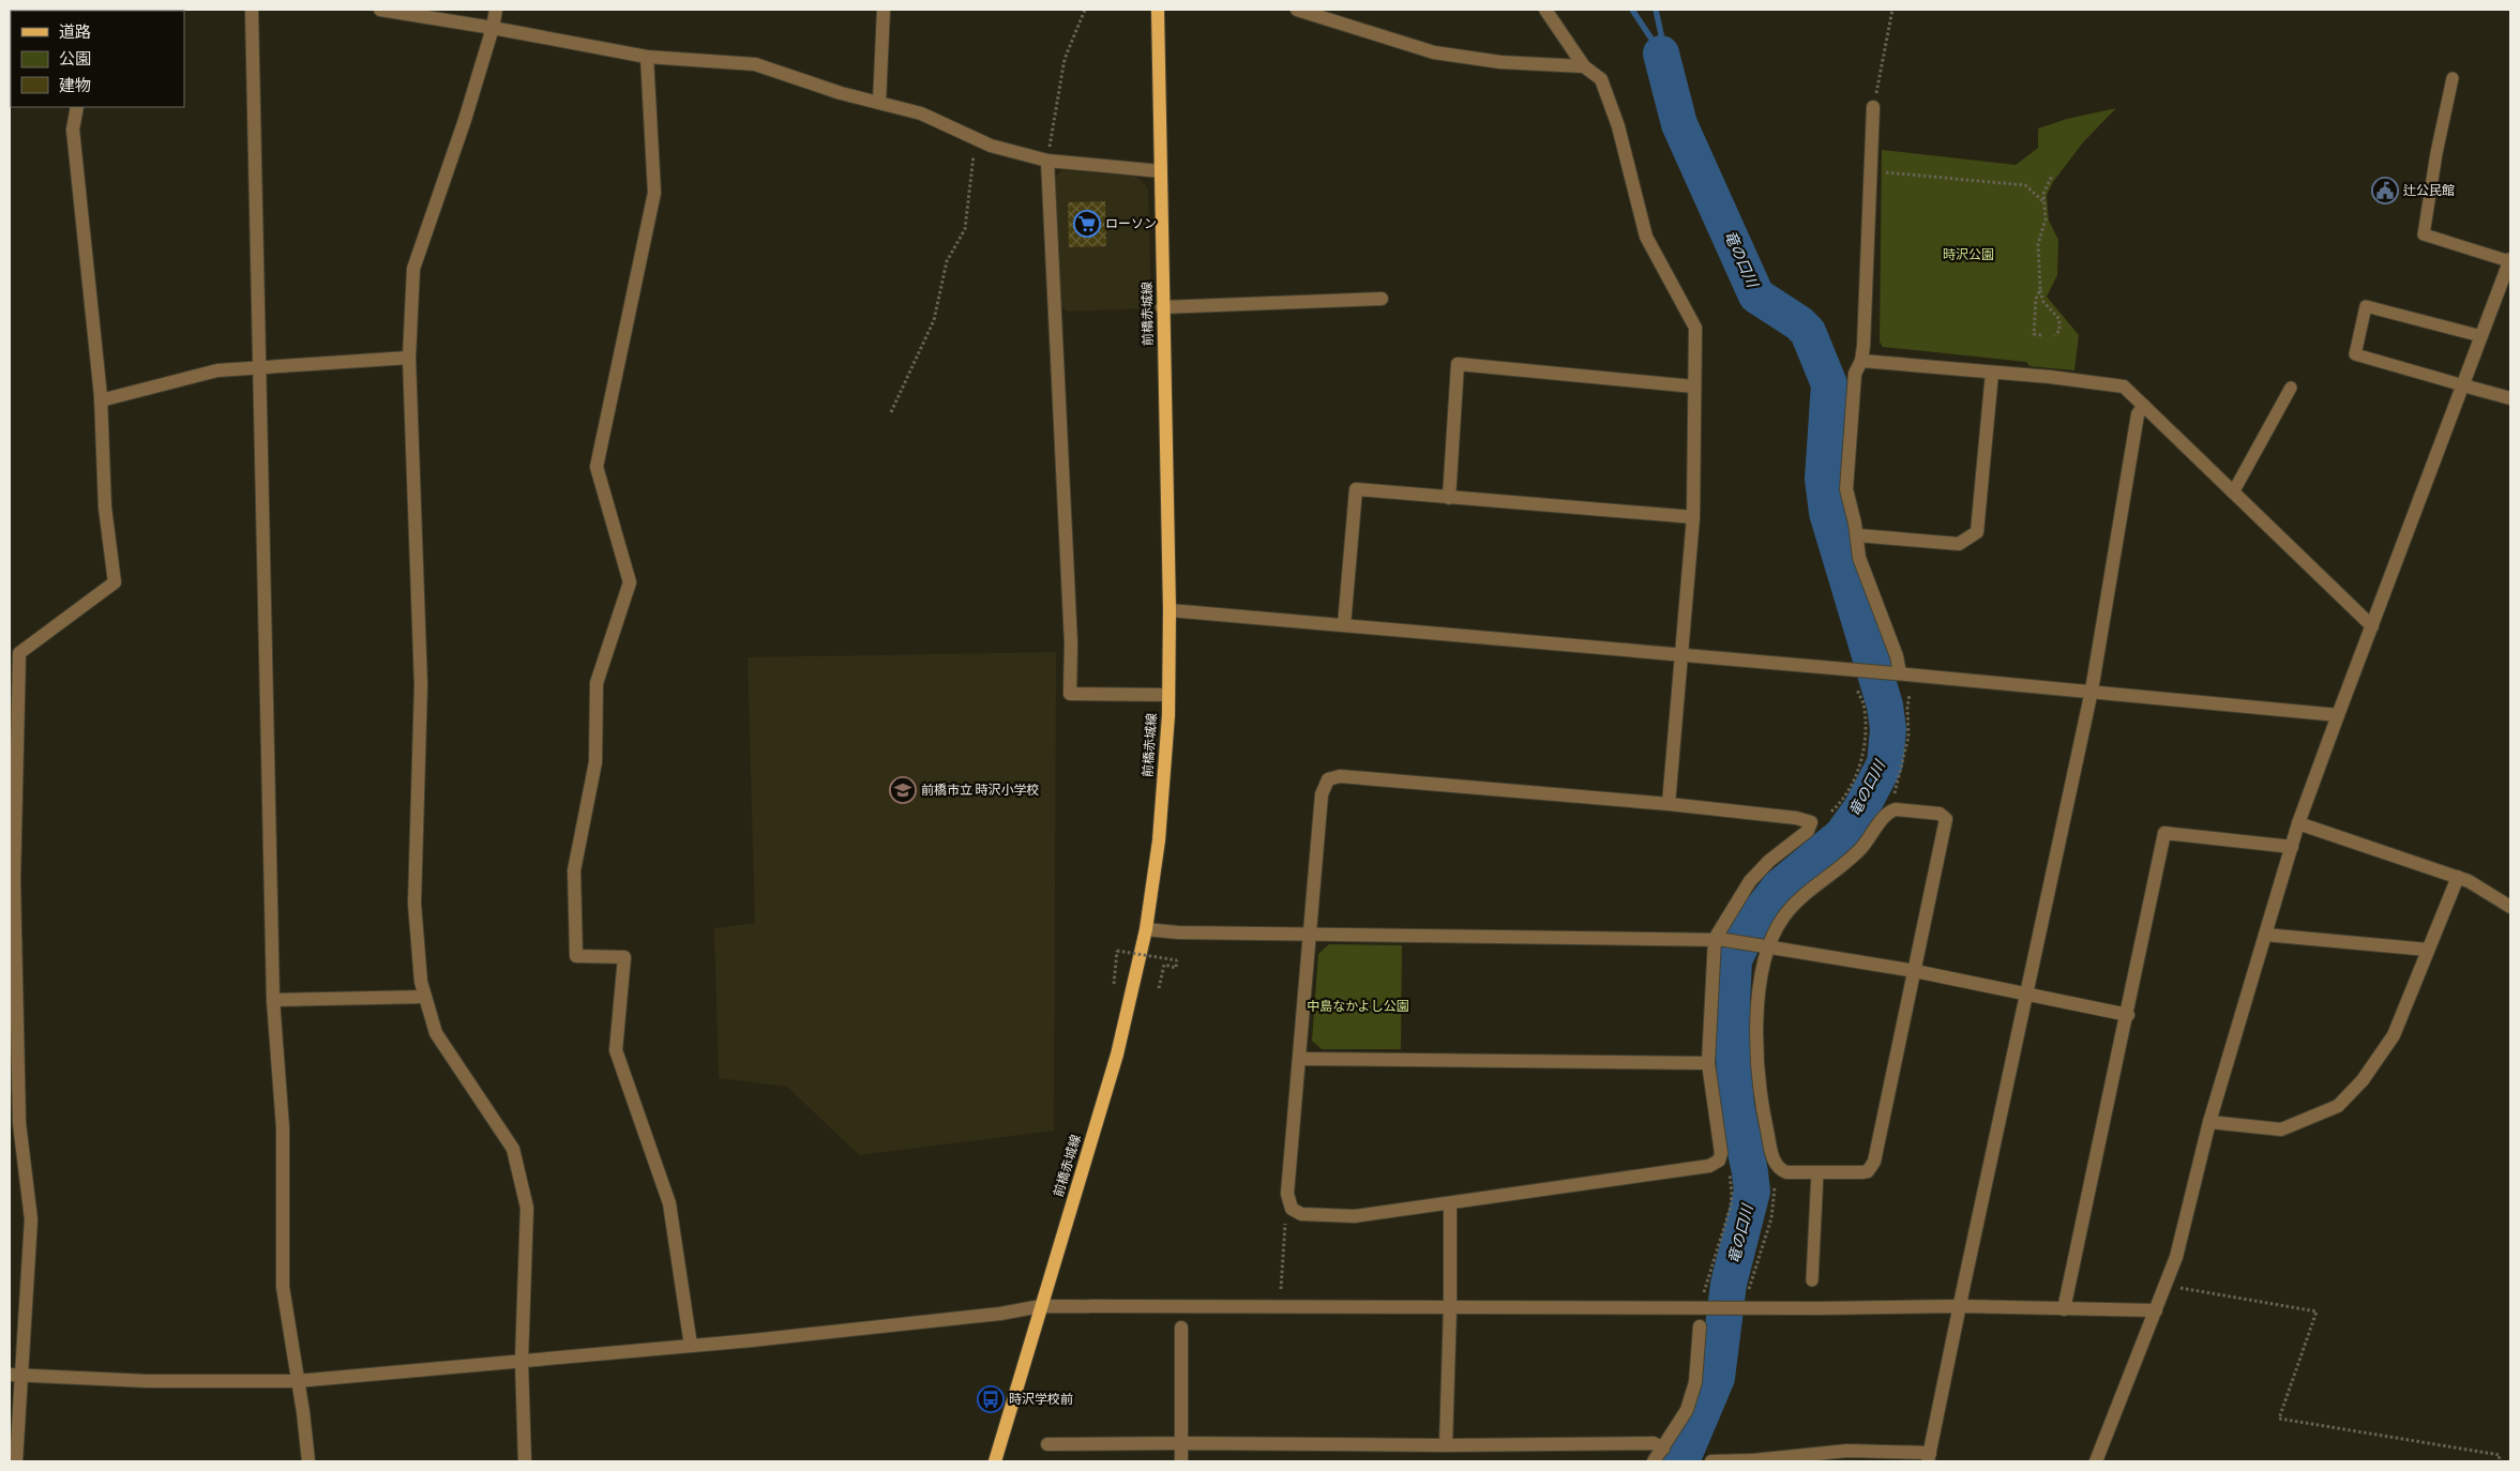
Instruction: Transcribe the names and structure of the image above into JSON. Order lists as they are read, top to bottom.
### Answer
{
  "streets": {
    "main road": ["前橋赤城線"]
  },
  "water": ["竜の口川"],
  "parks": ["時沢公園", "中島なかよし公園"],
  "places": {
    "public building": ["辻公民館"],
    "supermarket": ["ローソン"],
    "school or university": ["前橋市立 時沢小学校"],
    "bus stop": ["時沢学校前"]
  },
  "legend": ["道路", "公園", "建物"]
}
